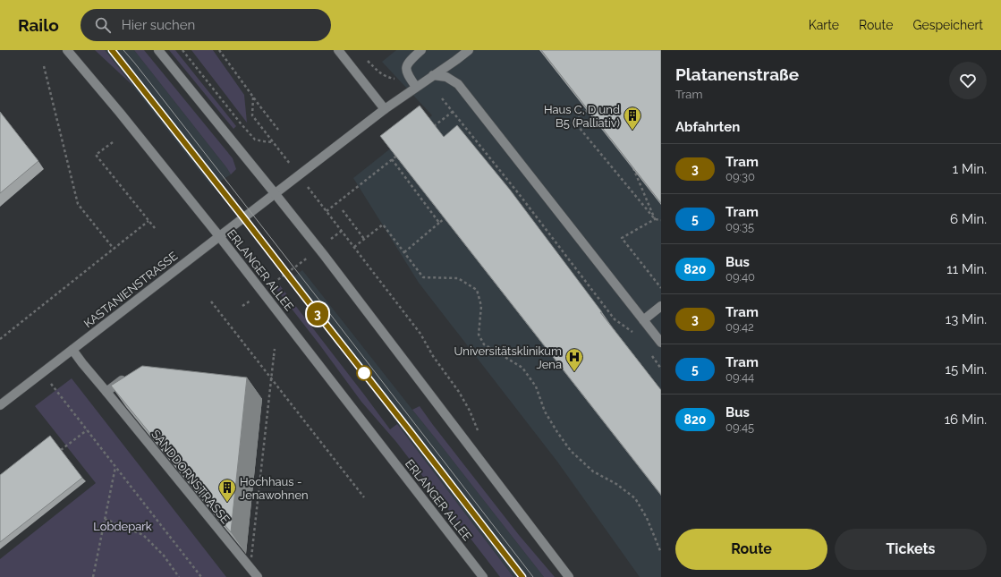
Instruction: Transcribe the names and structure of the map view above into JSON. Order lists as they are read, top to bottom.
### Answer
{
  "streets": {
    "main road": ["ERLANGER ALLEE", "KASTANIENSTRASSE", "SANDDORNSTRASSE"]
  },
  "crossings": [
    ["ERLANGER ALLEE", "KASTANIENSTRASSE"],
    ["KASTANIENSTRASSE", "SANDDORNSTRASSE"]
  ],
  "parks": ["Lobdepark"],
  "places": {
    "building": ["Haus C, D und B5 (Palliativ)", "Hochhaus - Jenawohnen"],
    "hospital": ["Universitätsklinikum Jena"]
  },
  "lines": ["tram line 3"],
  "page": {
    "header": "Railo",
    "search": "Hier suchen",
    "nav": ["Karte", "Route", "Gespeichert"],
    "on_map": "3",
    "heading": [
      ["Platanenstraße", "Tram"],
      "Abfahrten"
    ],
    "list": [
      {
        "mark": "3",
        "name": "Tram",
        "note": "09:30",
        "value": "1 Min."
      },
      {
        "mark": "5",
        "name": "Tram",
        "note": "09:35",
        "value": "6 Min."
      },
      {
        "mark": "820",
        "name": "Bus",
        "note": "09:40",
        "value": "11 Min."
      },
      {
        "mark": "3",
        "name": "Tram",
        "note": "09:42",
        "value": "13 Min."
      },
      {
        "mark": "5",
        "name": "Tram",
        "note": "09:44",
        "value": "15 Min."
      },
      {
        "mark": "820",
        "name": "Bus",
        "note": "09:45",
        "value": "16 Min."
      }
    ],
    "buttons": ["Route", "Tickets"]
  }
}
